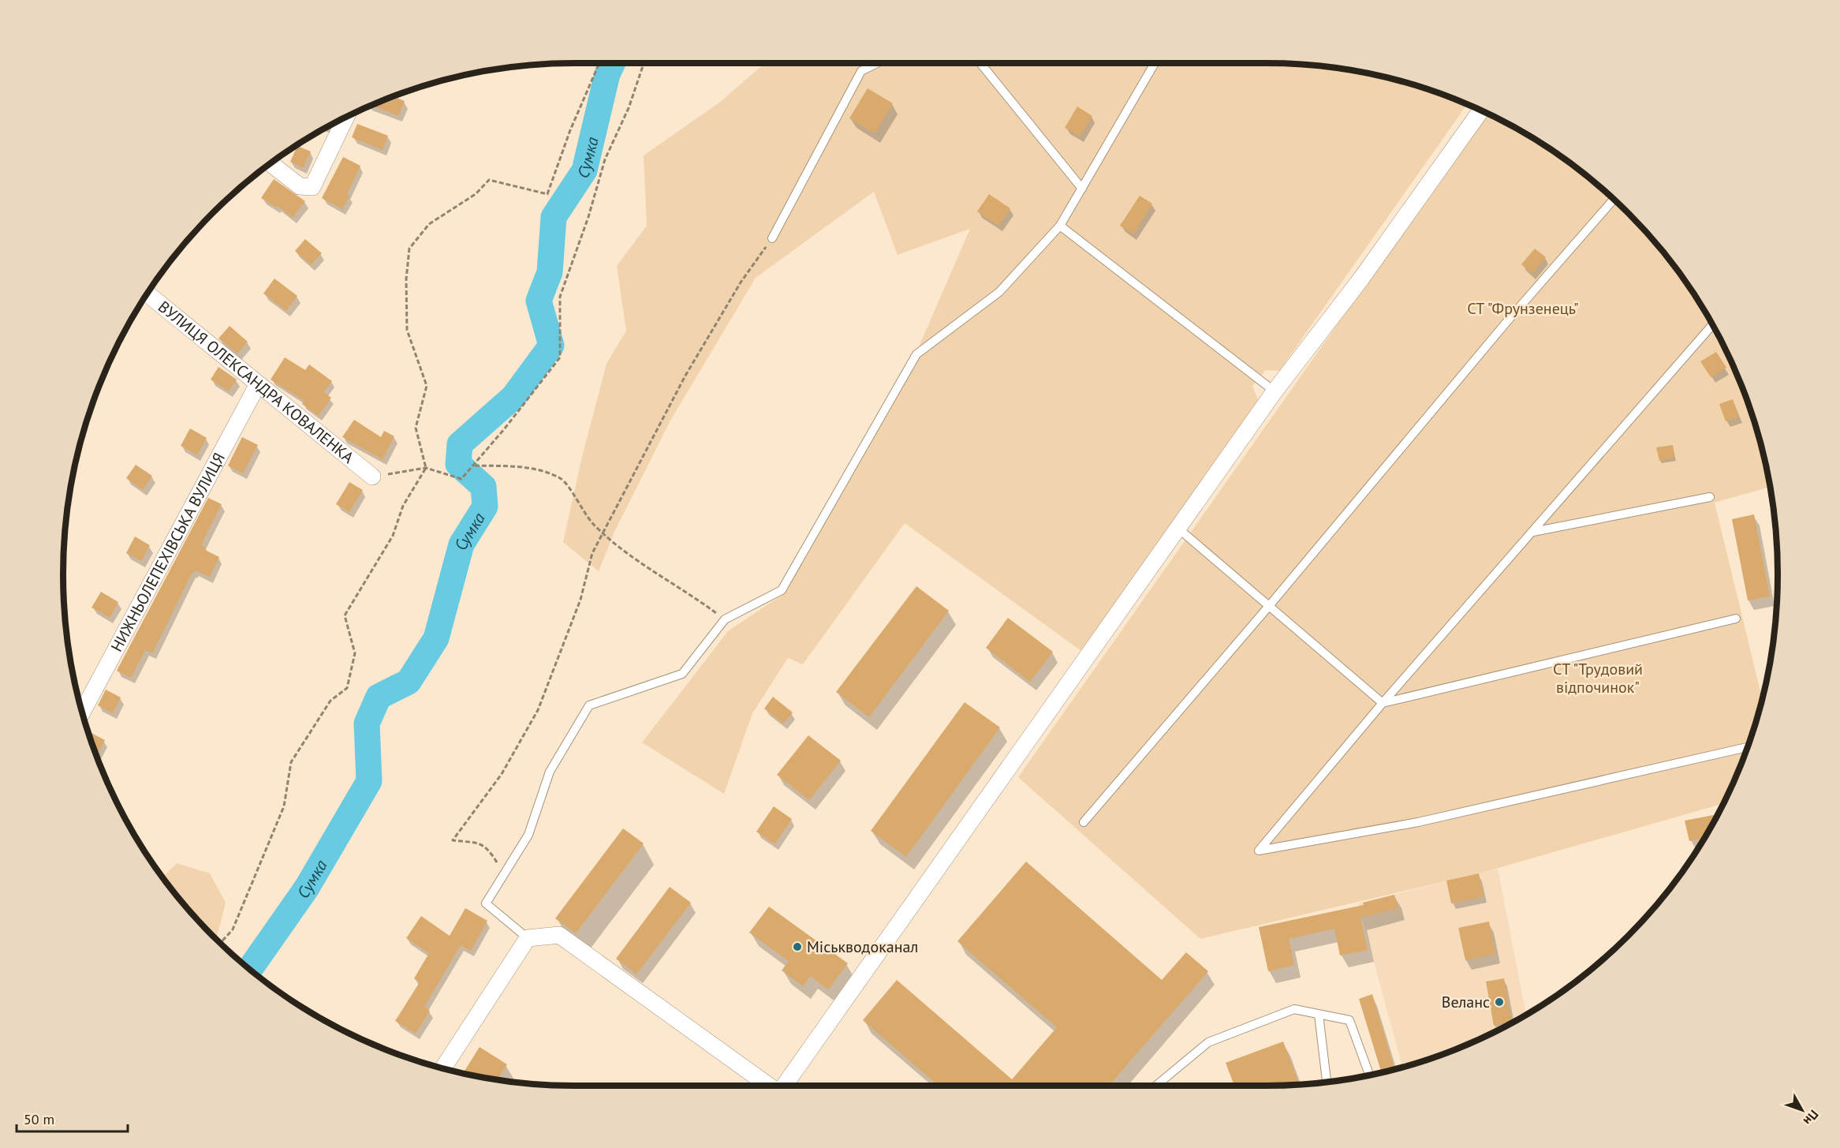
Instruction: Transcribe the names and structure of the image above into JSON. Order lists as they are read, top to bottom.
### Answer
{
  "streets": {
    "street": ["ВУЛИЦЯ ОЛЕКСАНДРА КОВАЛЕНКА", "НИЖНЬОЛЕПЕХІВСЬКА ВУЛИЦЯ"]
  },
  "crossings": [
    ["ВУЛИЦЯ ОЛЕКСАНДРА КОВАЛЕНКА", "НИЖНЬОЛЕПЕХІВСЬКА ВУЛИЦЯ"]
  ],
  "water": ["Сумка"],
  "parks": ["СТ \"Фрунзенець\"", "СТ \"Трудовий відпочинок\""],
  "places": ["Міськводоканал", "Веланс"],
  "scale_bar": "50 m",
  "north": "bottom right"
}
